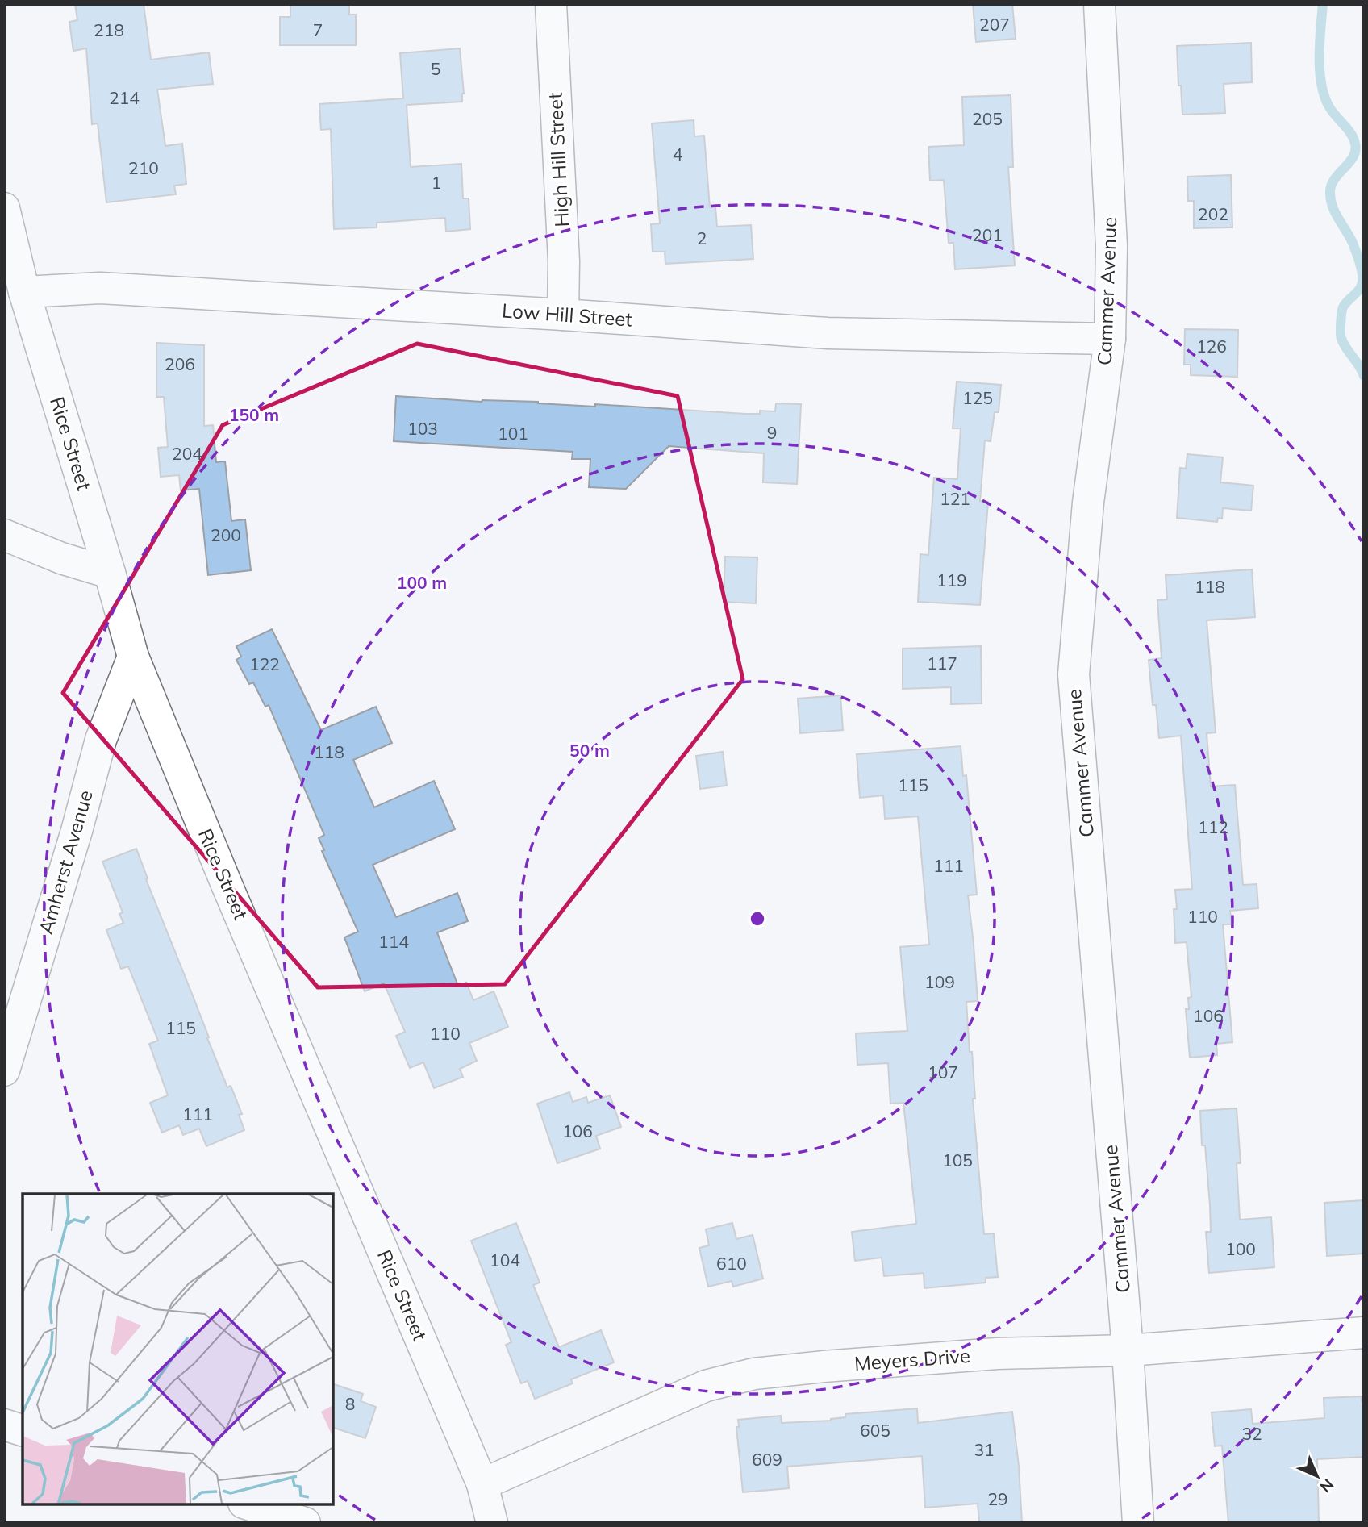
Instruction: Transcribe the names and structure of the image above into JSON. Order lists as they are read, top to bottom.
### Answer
{
  "streets": {
    "street": [
      "High Hill Street",
      "Cammer Avenue",
      "Low Hill Street",
      "Rice Street",
      "Amherst Avenue",
      "Meyers Drive"
    ]
  },
  "crossings": [
    ["High Hill Street", "Low Hill Street"],
    ["Cammer Avenue", "Low Hill Street"],
    ["Cammer Avenue", "Meyers Drive"],
    ["Low Hill Street", "Rice Street"],
    ["Rice Street", "Amherst Avenue"],
    ["Rice Street", "Meyers Drive"]
  ],
  "house_numbers": [
    "207",
    "218",
    "7",
    "5",
    "214",
    "205",
    "4",
    "210",
    "1",
    "202",
    "201",
    "2",
    "126",
    "206",
    "125",
    "103",
    "9",
    "101",
    "204",
    "121",
    "200",
    "119",
    "118",
    "117",
    "122",
    "118",
    "115",
    "112",
    "111",
    "110",
    "114",
    "109",
    "106",
    "115",
    "110",
    "107",
    "111",
    "106",
    "105",
    "100",
    "104",
    "610",
    "8",
    "605",
    "32",
    "31",
    "609",
    "29"
  ],
  "north": "bottom right",
  "rings": ["150 m", "100 m", "50 m"]
}
